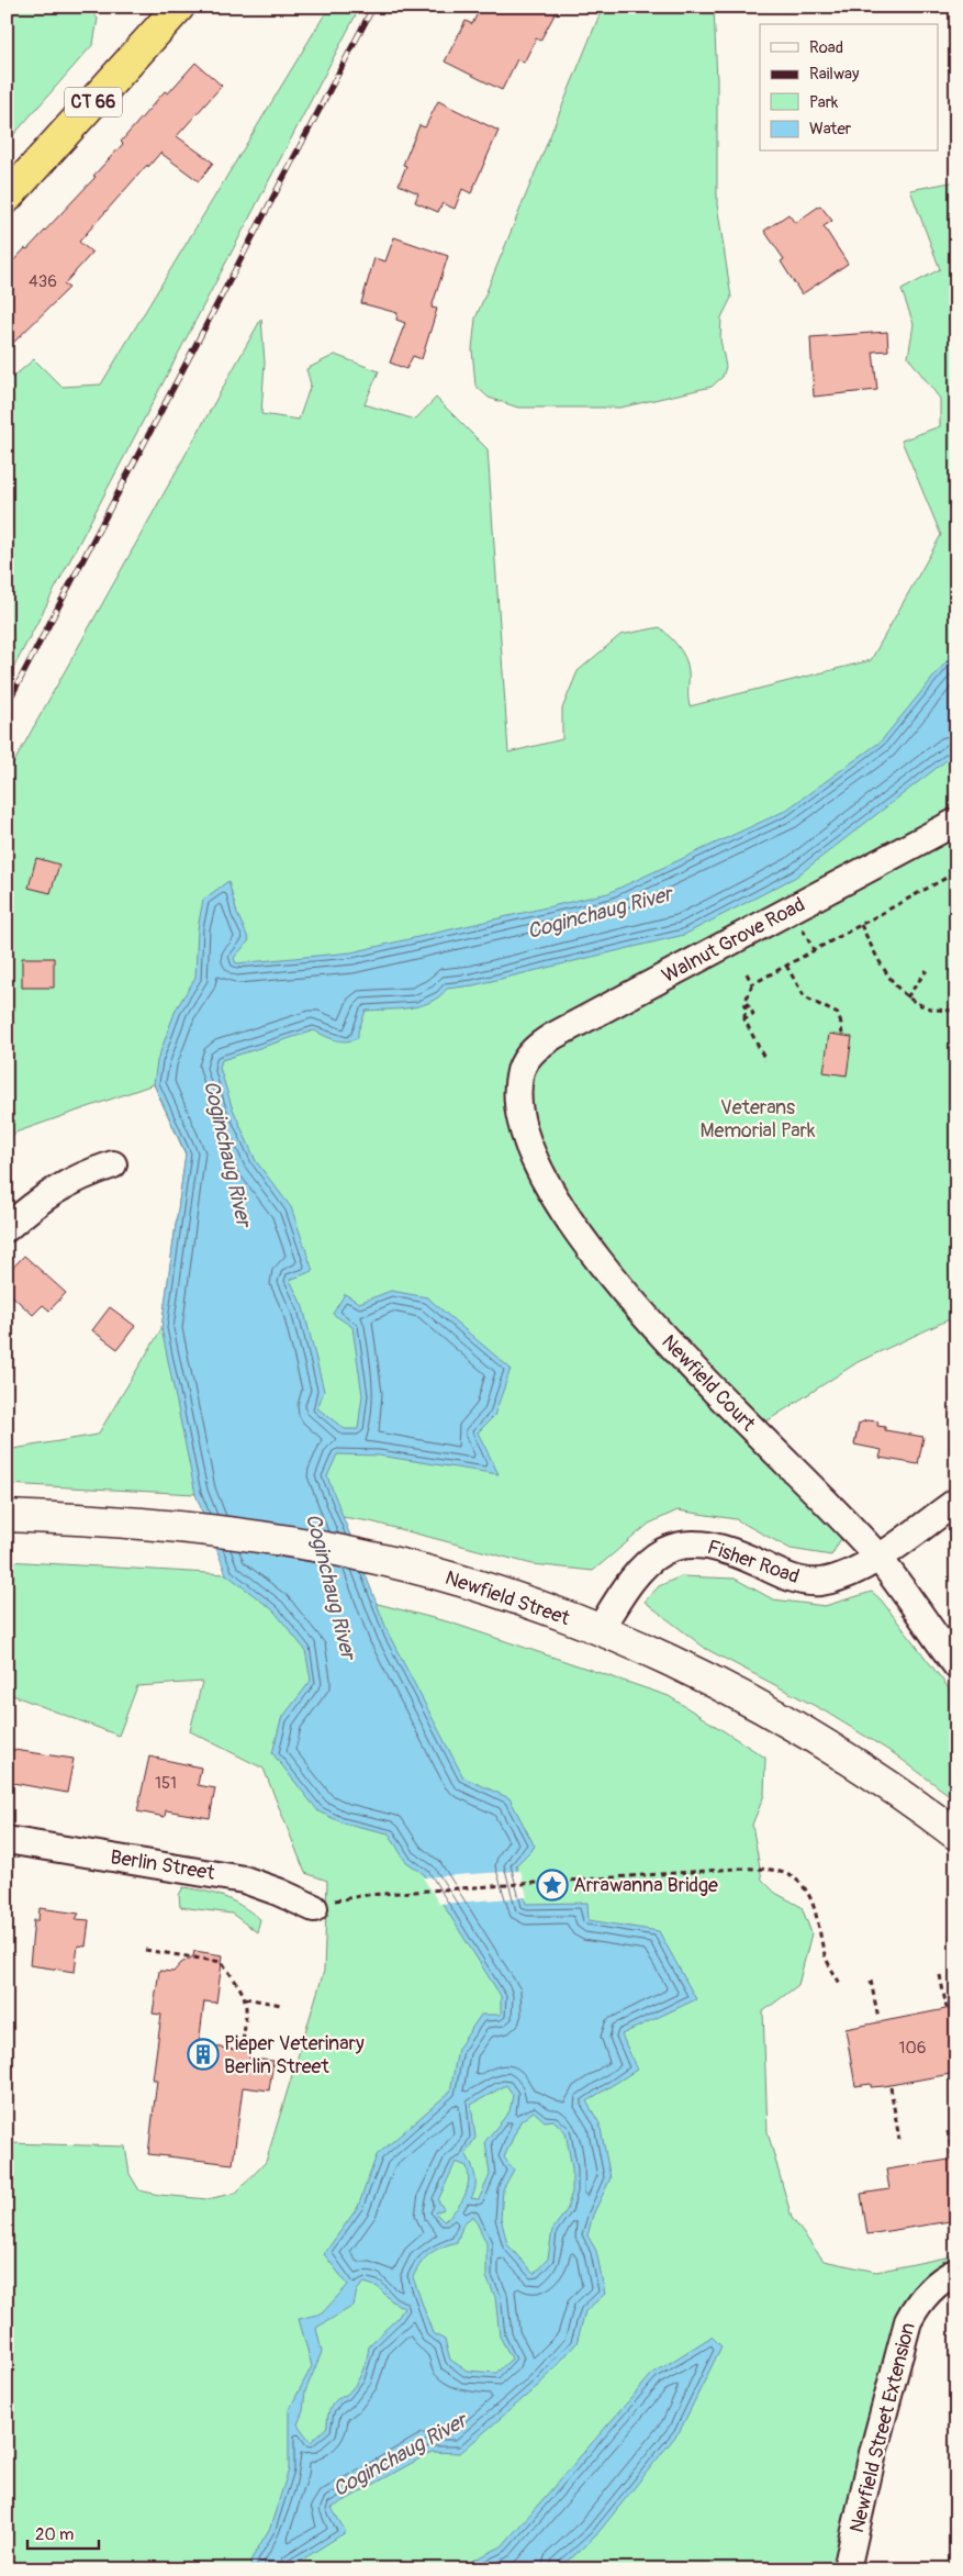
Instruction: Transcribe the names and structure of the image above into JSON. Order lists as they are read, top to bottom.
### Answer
{
  "streets": {
    "highway": ["CT 66"],
    "main road": ["Newfield Street"],
    "street": [
      "Walnut Grove Road",
      "Newfield Court",
      "Fisher Road",
      "Berlin Street",
      "Newfield Street Extension"
    ]
  },
  "crossings": [
    ["Walnut Grove Road", "Newfield Court"],
    ["Newfield Court", "Fisher Road"],
    ["Fisher Road", "Newfield Street"]
  ],
  "water": ["Coginchaug River"],
  "parks": ["Veterans Memorial Park"],
  "places": {
    "place": ["Arrawanna Bridge"],
    "building": ["Pieper Veterinary Berlin Street"]
  },
  "house_numbers": ["436", "151", "106"],
  "legend": [
    "Road",
    "Railway",
    "Park",
    "Water"
  ],
  "scale_bar": "20 m"
}
